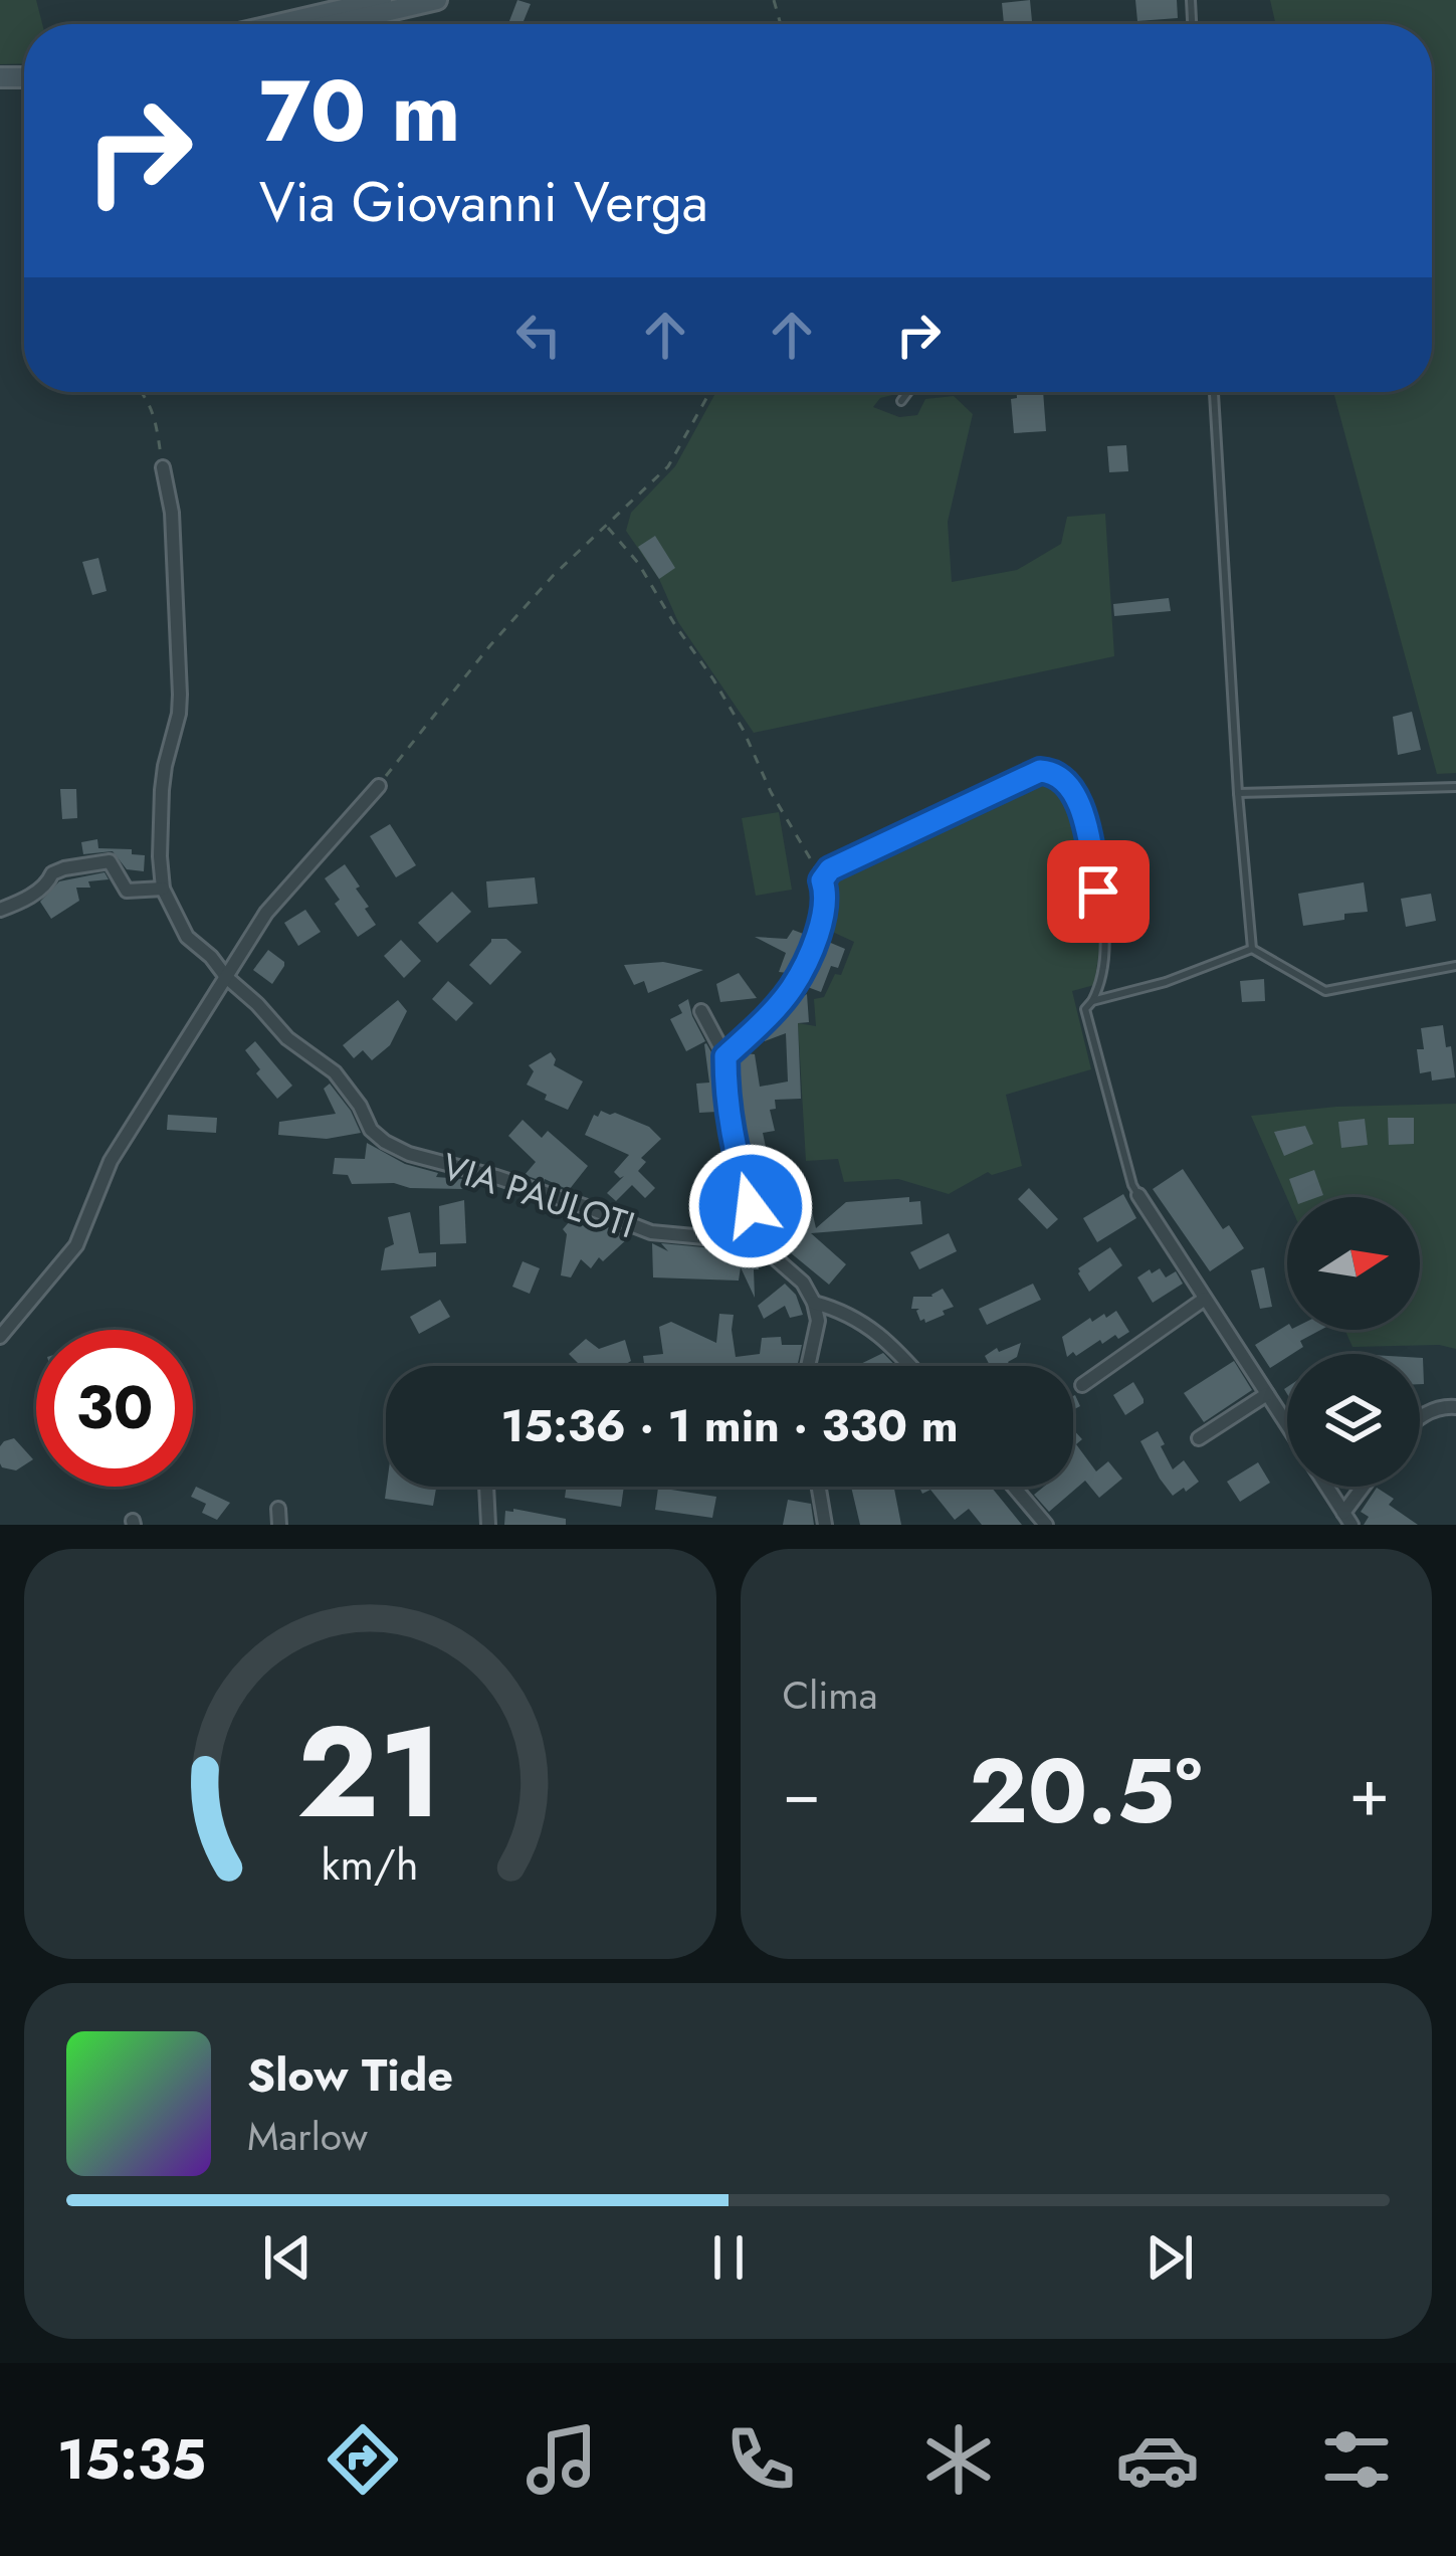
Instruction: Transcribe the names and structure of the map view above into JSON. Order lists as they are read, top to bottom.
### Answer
{
  "streets": {
    "street": ["VIA PAULOTI"]
  },
  "north": "right",
  "page": {
    "turn": ["70 m", "Via Giovanni Verga"],
    "limit": "30",
    "trip": "15:36 · 1 min · 330 m",
    "tile": "Clima",
    "heat": ["−", "20.5°", "+"],
    "song": ["Slow Tide", "Marlow"],
    "tabs": "15:35",
    "gauge": ["21", "km/h"]
  }
}
